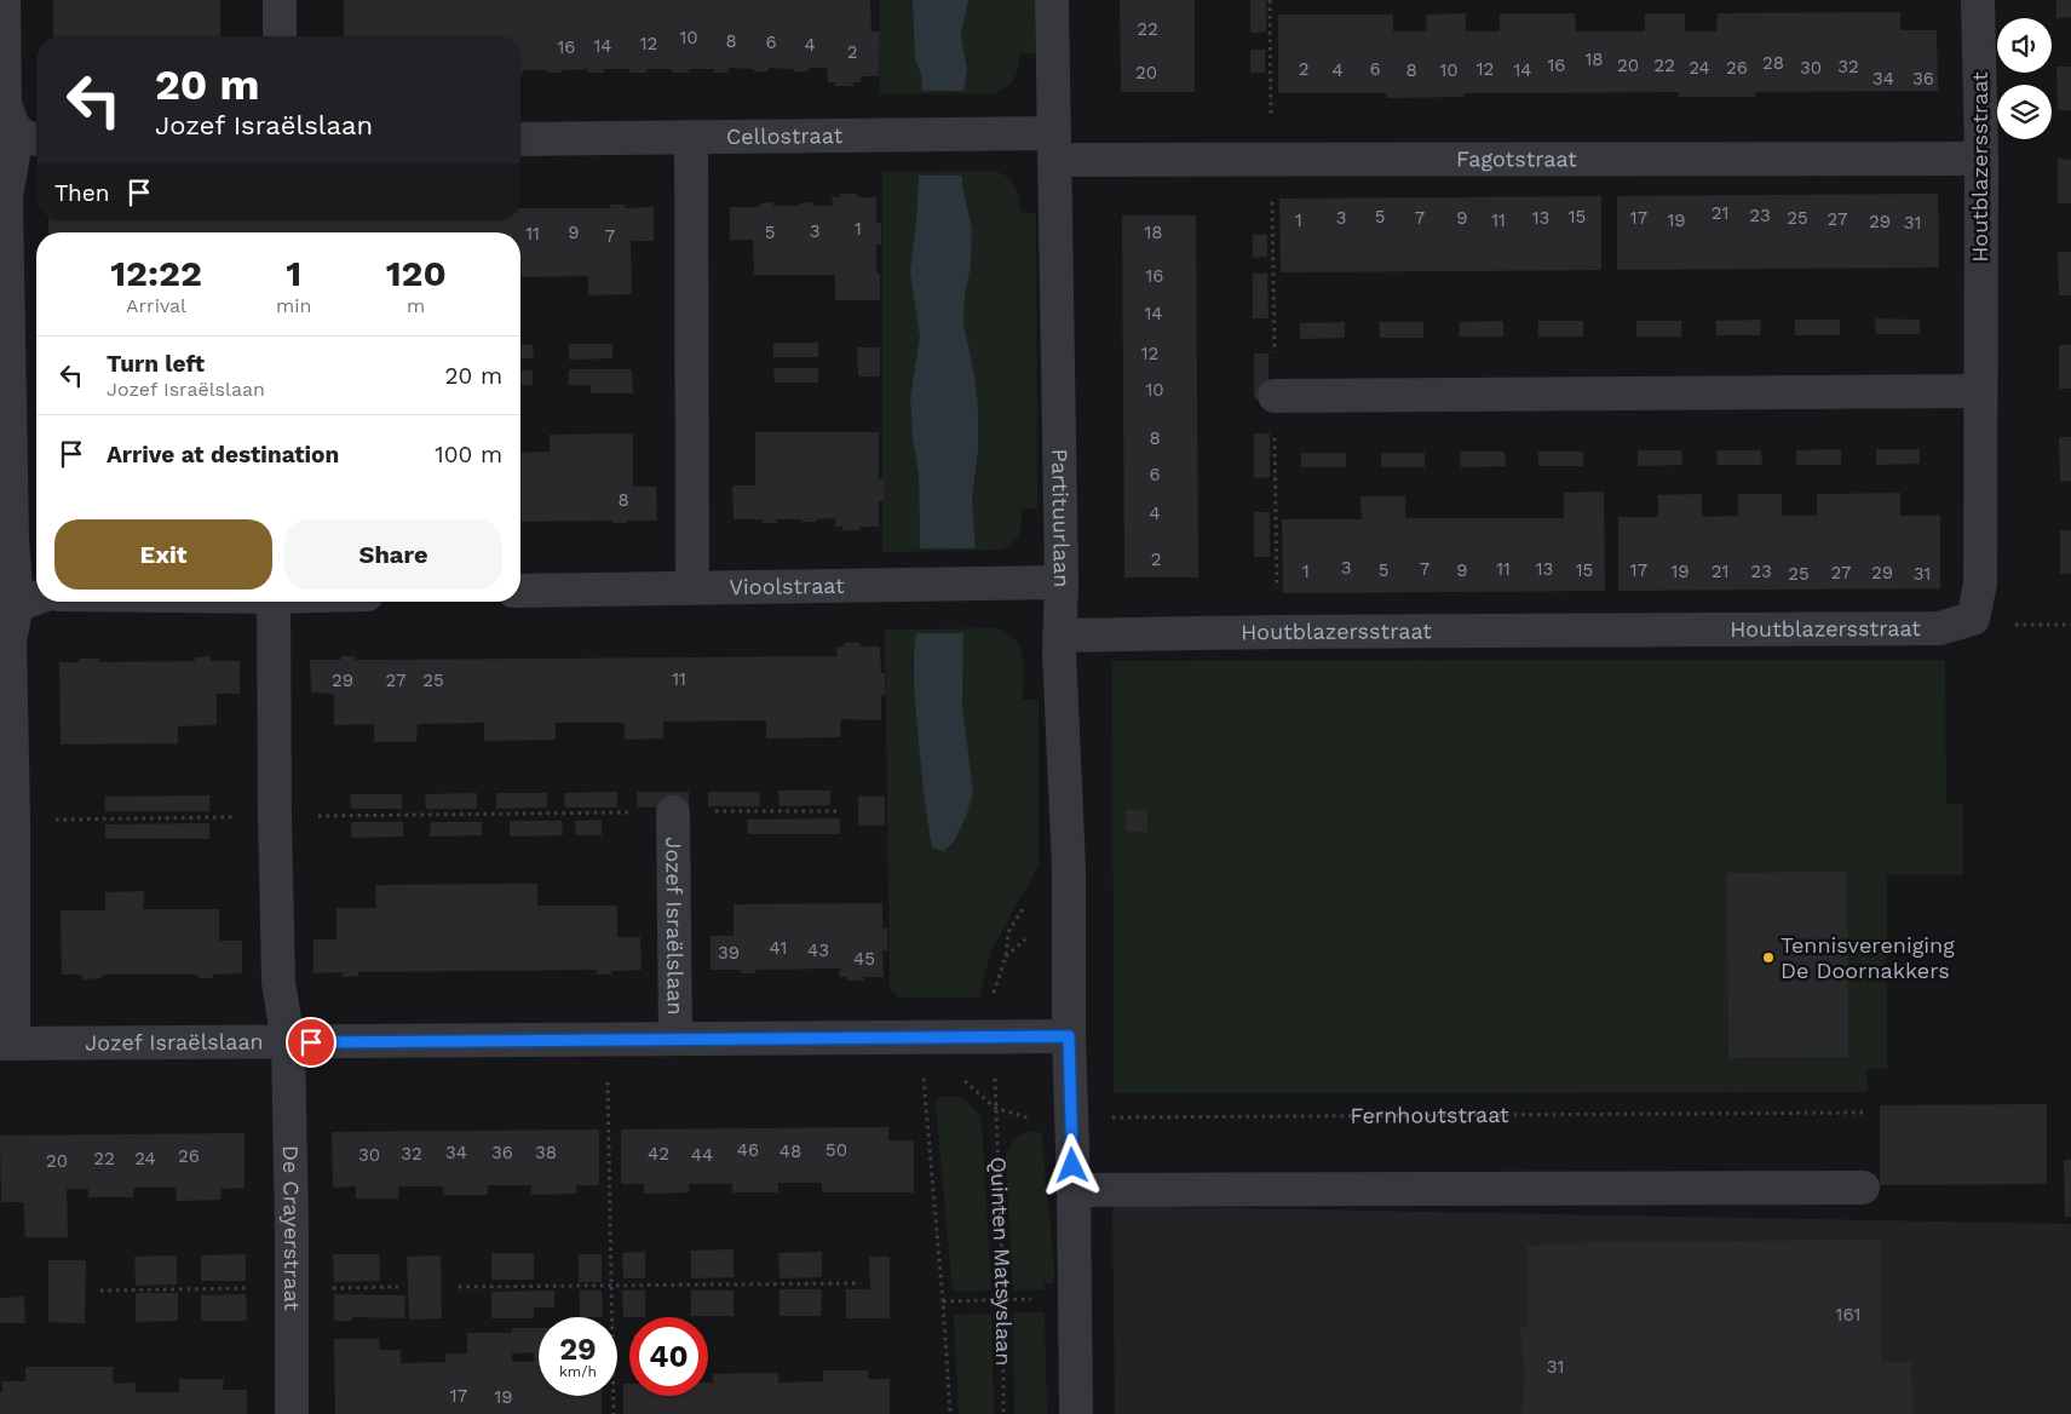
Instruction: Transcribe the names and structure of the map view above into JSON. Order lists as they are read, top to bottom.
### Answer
{
  "streets": {
    "street": [
      "Cellostraat",
      "Fagotstraat",
      "Houtblazersstraat",
      "Partituurlaan",
      "Vioolstraat",
      "Jozef Israëlslaan",
      "De Crayerstraat"
    ],
    "path": ["Fernhoutstraat", "Quinten Matsyslaan"]
  },
  "crossings": [
    ["Cellostraat", "Fagotstraat"],
    ["Cellostraat", "Partituurlaan"],
    ["Fagotstraat", "Houtblazersstraat"],
    ["Fagotstraat", "Partituurlaan"],
    ["Houtblazersstraat", "Partituurlaan"],
    ["Partituurlaan", "Vioolstraat"],
    ["Partituurlaan", "Jozef Israëlslaan"],
    ["Jozef Israëlslaan", "De Crayerstraat"],
    ["Fernhoutstraat", "Quinten Matsyslaan"]
  ],
  "places": ["Tennisvereniging De Doornakkers"],
  "house_numbers": [
    "22",
    "10",
    "8",
    "6",
    "12",
    "4",
    "14",
    "16",
    "2",
    "18",
    "28",
    "16",
    "20",
    "22",
    "32",
    "24",
    "26",
    "30",
    "2",
    "6",
    "12",
    "4",
    "8",
    "10",
    "14",
    "20",
    "34",
    "36",
    "21",
    "23",
    "5",
    "15",
    "3",
    "7",
    "9",
    "13",
    "17",
    "25",
    "27",
    "1",
    "11",
    "19",
    "29",
    "31",
    "1",
    "3",
    "9",
    "5",
    "18",
    "11",
    "7",
    "16",
    "14",
    "12",
    "10",
    "8",
    "6",
    "8",
    "4",
    "2",
    "3",
    "7",
    "11",
    "13",
    "5",
    "9",
    "15",
    "17",
    "1",
    "19",
    "21",
    "23",
    "27",
    "29",
    "25",
    "31",
    "11",
    "29",
    "27",
    "25",
    "41",
    "43",
    "39",
    "45",
    "46",
    "50",
    "48",
    "34",
    "36",
    "38",
    "32",
    "42",
    "30",
    "44",
    "26",
    "22",
    "24",
    "20",
    "161",
    "31",
    "17",
    "19"
  ],
  "page": {
    "turn": ["20 m", "Jozef Israëlslaan"],
    "then": "Then",
    "eta": [
      "12:22",
      "Arrival",
      "1",
      "min",
      "120",
      "m"
    ],
    "list": [
      {
        "name": "Turn left",
        "note": "Jozef Israëlslaan",
        "value": "20 m"
      },
      {
        "name": "Arrive at destination",
        "value": "100 m"
      }
    ],
    "buttons": ["Exit", "Share"],
    "speed": "29 km/h",
    "limit": "40"
  }
}
